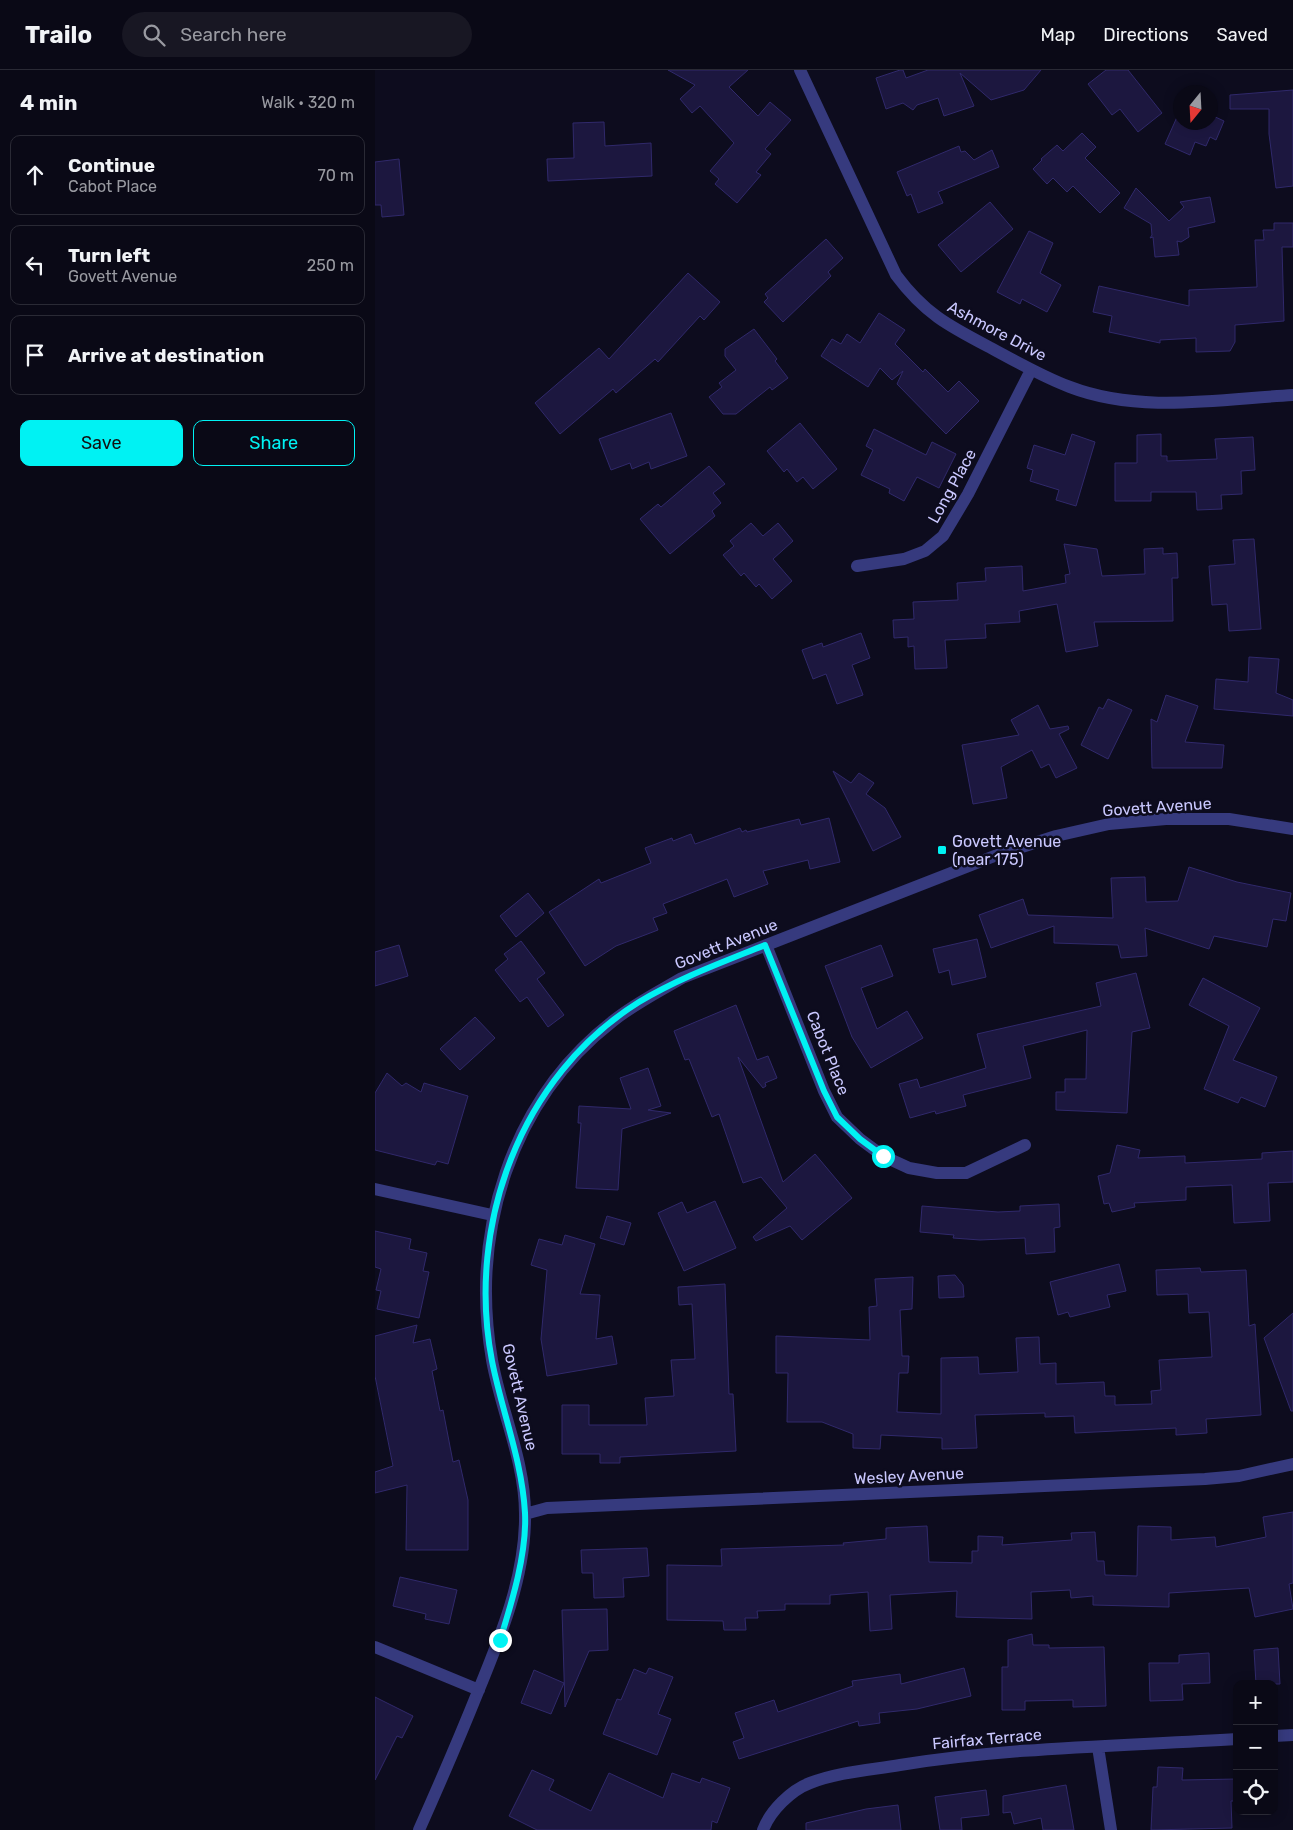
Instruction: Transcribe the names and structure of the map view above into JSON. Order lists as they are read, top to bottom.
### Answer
{
  "streets": {
    "street": [
      "Ashmore Drive",
      "Long Place",
      "Govett Avenue",
      "Cabot Place",
      "Wesley Avenue",
      "Fairfax Terrace"
    ]
  },
  "crossings": [
    ["Ashmore Drive", "Long Place"],
    ["Govett Avenue", "Cabot Place"],
    ["Govett Avenue", "Wesley Avenue"]
  ],
  "places": {
    "transit": ["Govett Avenue (near 175)"]
  },
  "north": "bottom",
  "page": {
    "header": "Trailo",
    "search": "Search here",
    "nav": ["Map", "Directions", "Saved"],
    "heading": ["4 min", "Walk · 320 m"],
    "list": [
      ["Continue", "Cabot Place", "70 m"],
      ["Turn left", "Govett Avenue", "250 m"],
      "Arrive at destination"
    ],
    "buttons": ["Save", "Share"],
    "map_buttons": ["+", "−"]
  }
}
